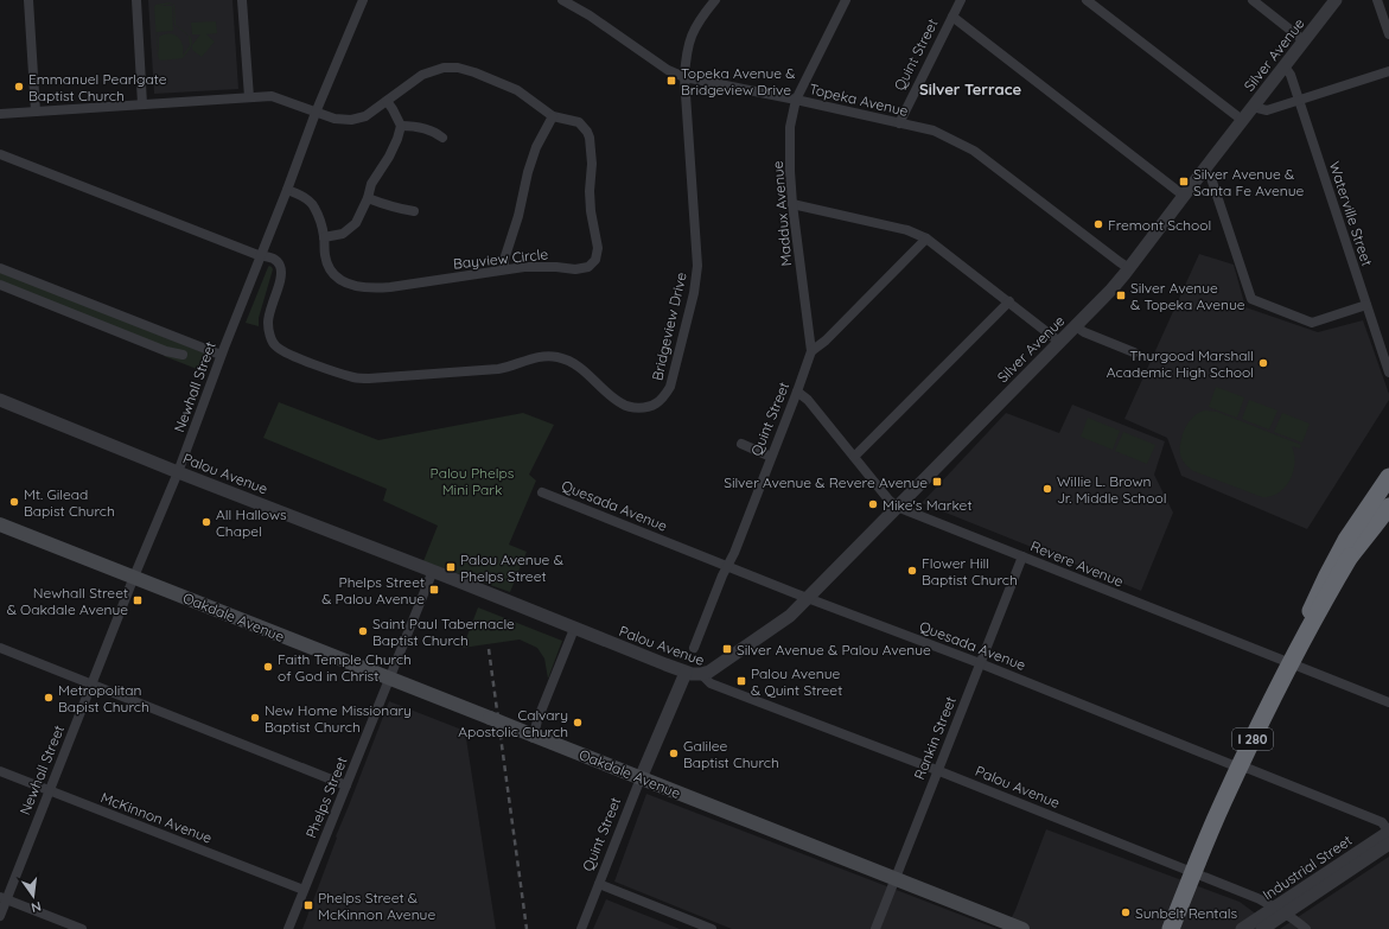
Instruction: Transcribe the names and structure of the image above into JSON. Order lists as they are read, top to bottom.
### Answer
{
  "streets": {
    "highway": ["I 280"],
    "main road": ["Oakdale Avenue"],
    "street": [
      "Quint Street",
      "Silver Avenue",
      "Topeka Avenue",
      "Maddux Avenue",
      "Waterville Street",
      "Bayview Circle",
      "Bridgeview Drive",
      "Newhall Street",
      "Palou Avenue",
      "Quesada Avenue",
      "Revere Avenue",
      "Rankin Street",
      "Phelps Street",
      "McKinnon Avenue",
      "Industrial Street"
    ]
  },
  "crossings": [
    ["Quint Street", "Topeka Avenue"],
    ["Quint Street", "Maddux Avenue"],
    ["Quint Street", "Palou Avenue"],
    ["Quint Street", "Quesada Avenue"],
    ["Quint Street", "Revere Avenue"],
    ["Quint Street", "Oakdale Avenue"],
    ["Silver Avenue", "Topeka Avenue"],
    ["Silver Avenue", "Waterville Street"],
    ["Silver Avenue", "Palou Avenue"],
    ["Silver Avenue", "Quesada Avenue"],
    ["Silver Avenue", "Revere Avenue"],
    ["Topeka Avenue", "Maddux Avenue"],
    ["Topeka Avenue", "Bridgeview Drive"],
    ["Bayview Circle", "Newhall Street"],
    ["Bridgeview Drive", "Newhall Street"],
    ["Newhall Street", "Palou Avenue"],
    ["Newhall Street", "Oakdale Avenue"],
    ["Newhall Street", "McKinnon Avenue"],
    ["Palou Avenue", "Rankin Street"],
    ["Palou Avenue", "Phelps Street"],
    ["Palou Avenue", "Industrial Street"],
    ["Quesada Avenue", "Rankin Street"],
    ["Quesada Avenue", "Industrial Street"],
    ["Revere Avenue", "Rankin Street"],
    ["Revere Avenue", "I 280"],
    ["Oakdale Avenue", "Rankin Street"],
    ["Oakdale Avenue", "Phelps Street"],
    ["Phelps Street", "McKinnon Avenue"]
  ],
  "districts": ["Silver Terrace"],
  "parks": ["Palou Phelps Mini Park"],
  "places": {
    "transit": [
      "Topeka Avenue & Bridgeview Drive",
      "Silver Avenue & Santa Fe Avenue",
      "Silver Avenue & Topeka Avenue",
      "Silver Avenue & Revere Avenue",
      "Palou Avenue & Phelps Street",
      "Phelps Street & Palou Avenue",
      "Newhall Street & Oakdale Avenue",
      "Silver Avenue & Palou Avenue",
      "Palou Avenue & Quint Street",
      "Phelps Street & McKinnon Avenue"
    ],
    "other": [
      "Emmanuel Pearlgate Baptist Church",
      "Fremont School",
      "Thurgood Marshall Academic High School",
      "Willie L. Brown Jr. Middle School",
      "Mt. Gilead Bapist Church",
      "Mike's Market",
      "All Hallows Chapel",
      "Flower Hill Baptist Church",
      "Saint Paul Tabernacle Baptist Church",
      "Faith Temple Church of God in Christ",
      "Metropolitan Bapist Church",
      "New Home Missionary Baptist Church",
      "Calvary Apostolic Church",
      "Galilee Baptist Church",
      "Sunbelt Rentals"
    ]
  },
  "north": "bottom"
}
